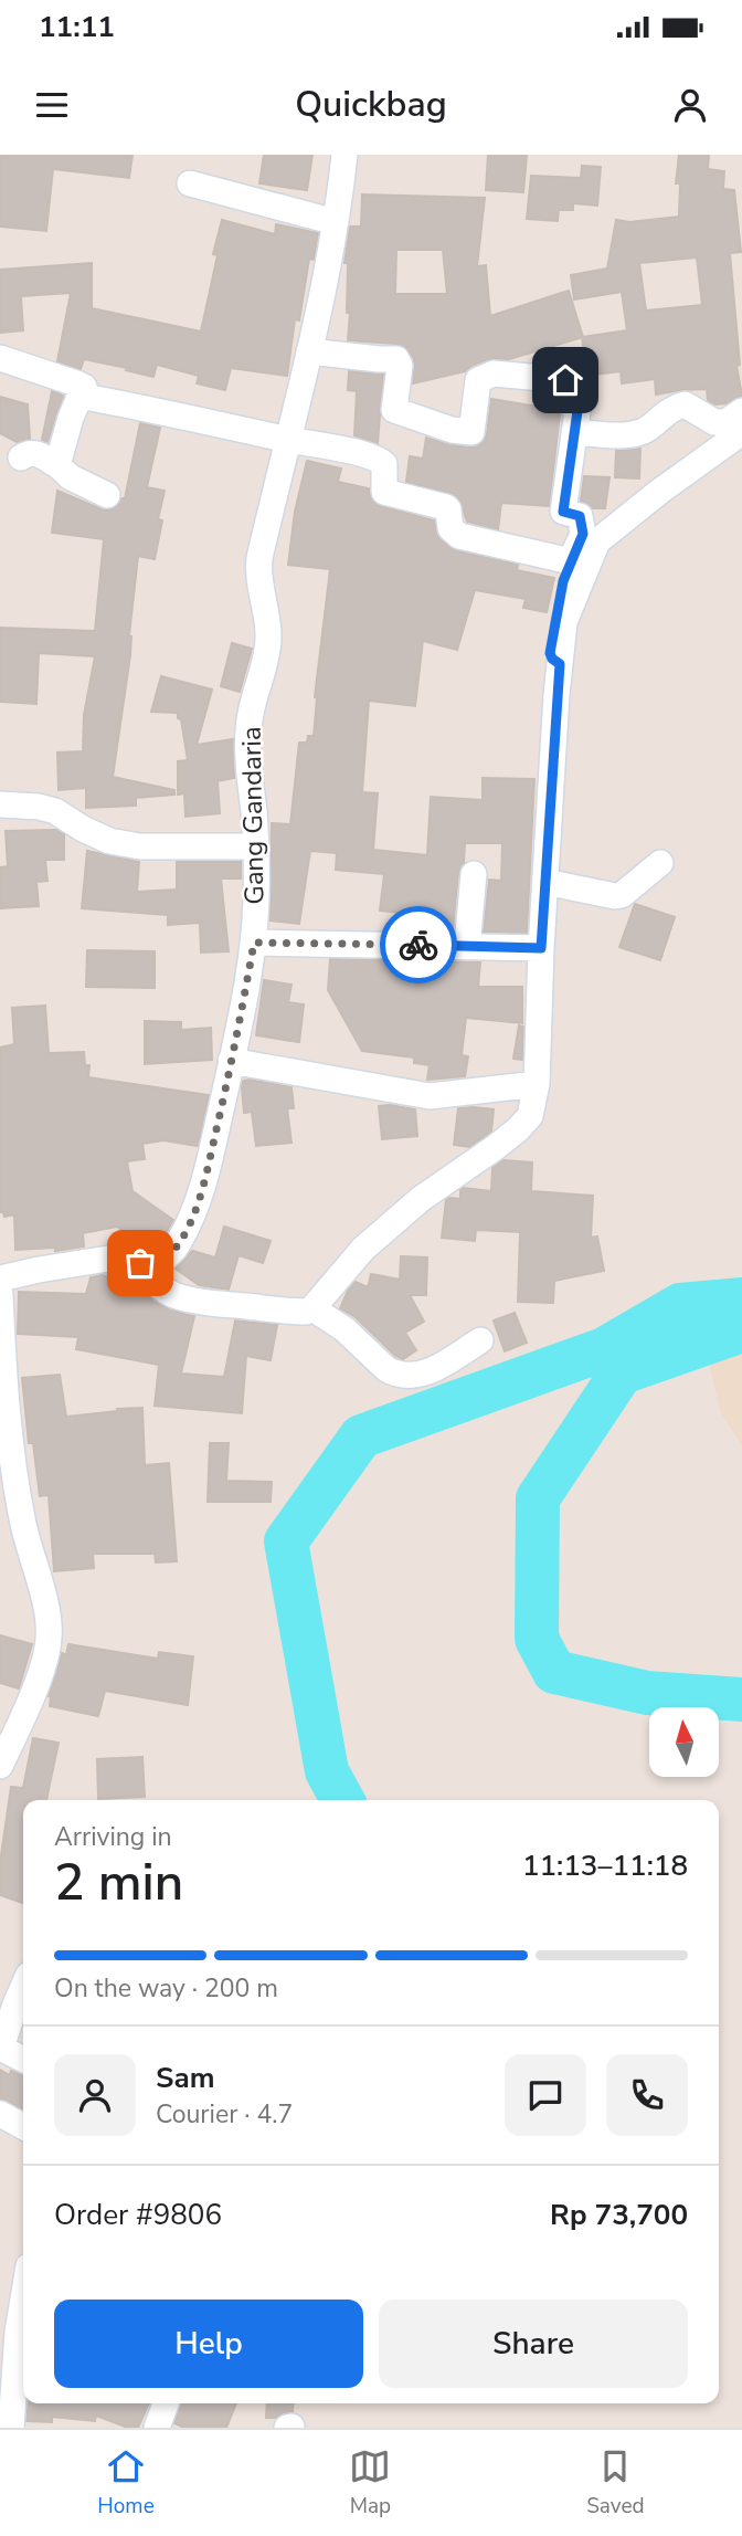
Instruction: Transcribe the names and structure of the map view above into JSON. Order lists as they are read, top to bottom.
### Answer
{
  "streets": {
    "street": ["Gang Gandaria"]
  },
  "north": "top",
  "page": {
    "status": "11:11",
    "header": "Quickbag",
    "heading": ["2 min", "Arriving in", "11:13–11:18"],
    "panel": [
      "Sam",
      "Courier · 4.7",
      "Order #9806",
      "Rp 73,700"
    ],
    "bar": "On the way · 200 m",
    "buttons": ["Help", "Share"],
    "tabs": ["Home", "Map", "Saved"]
  }
}
